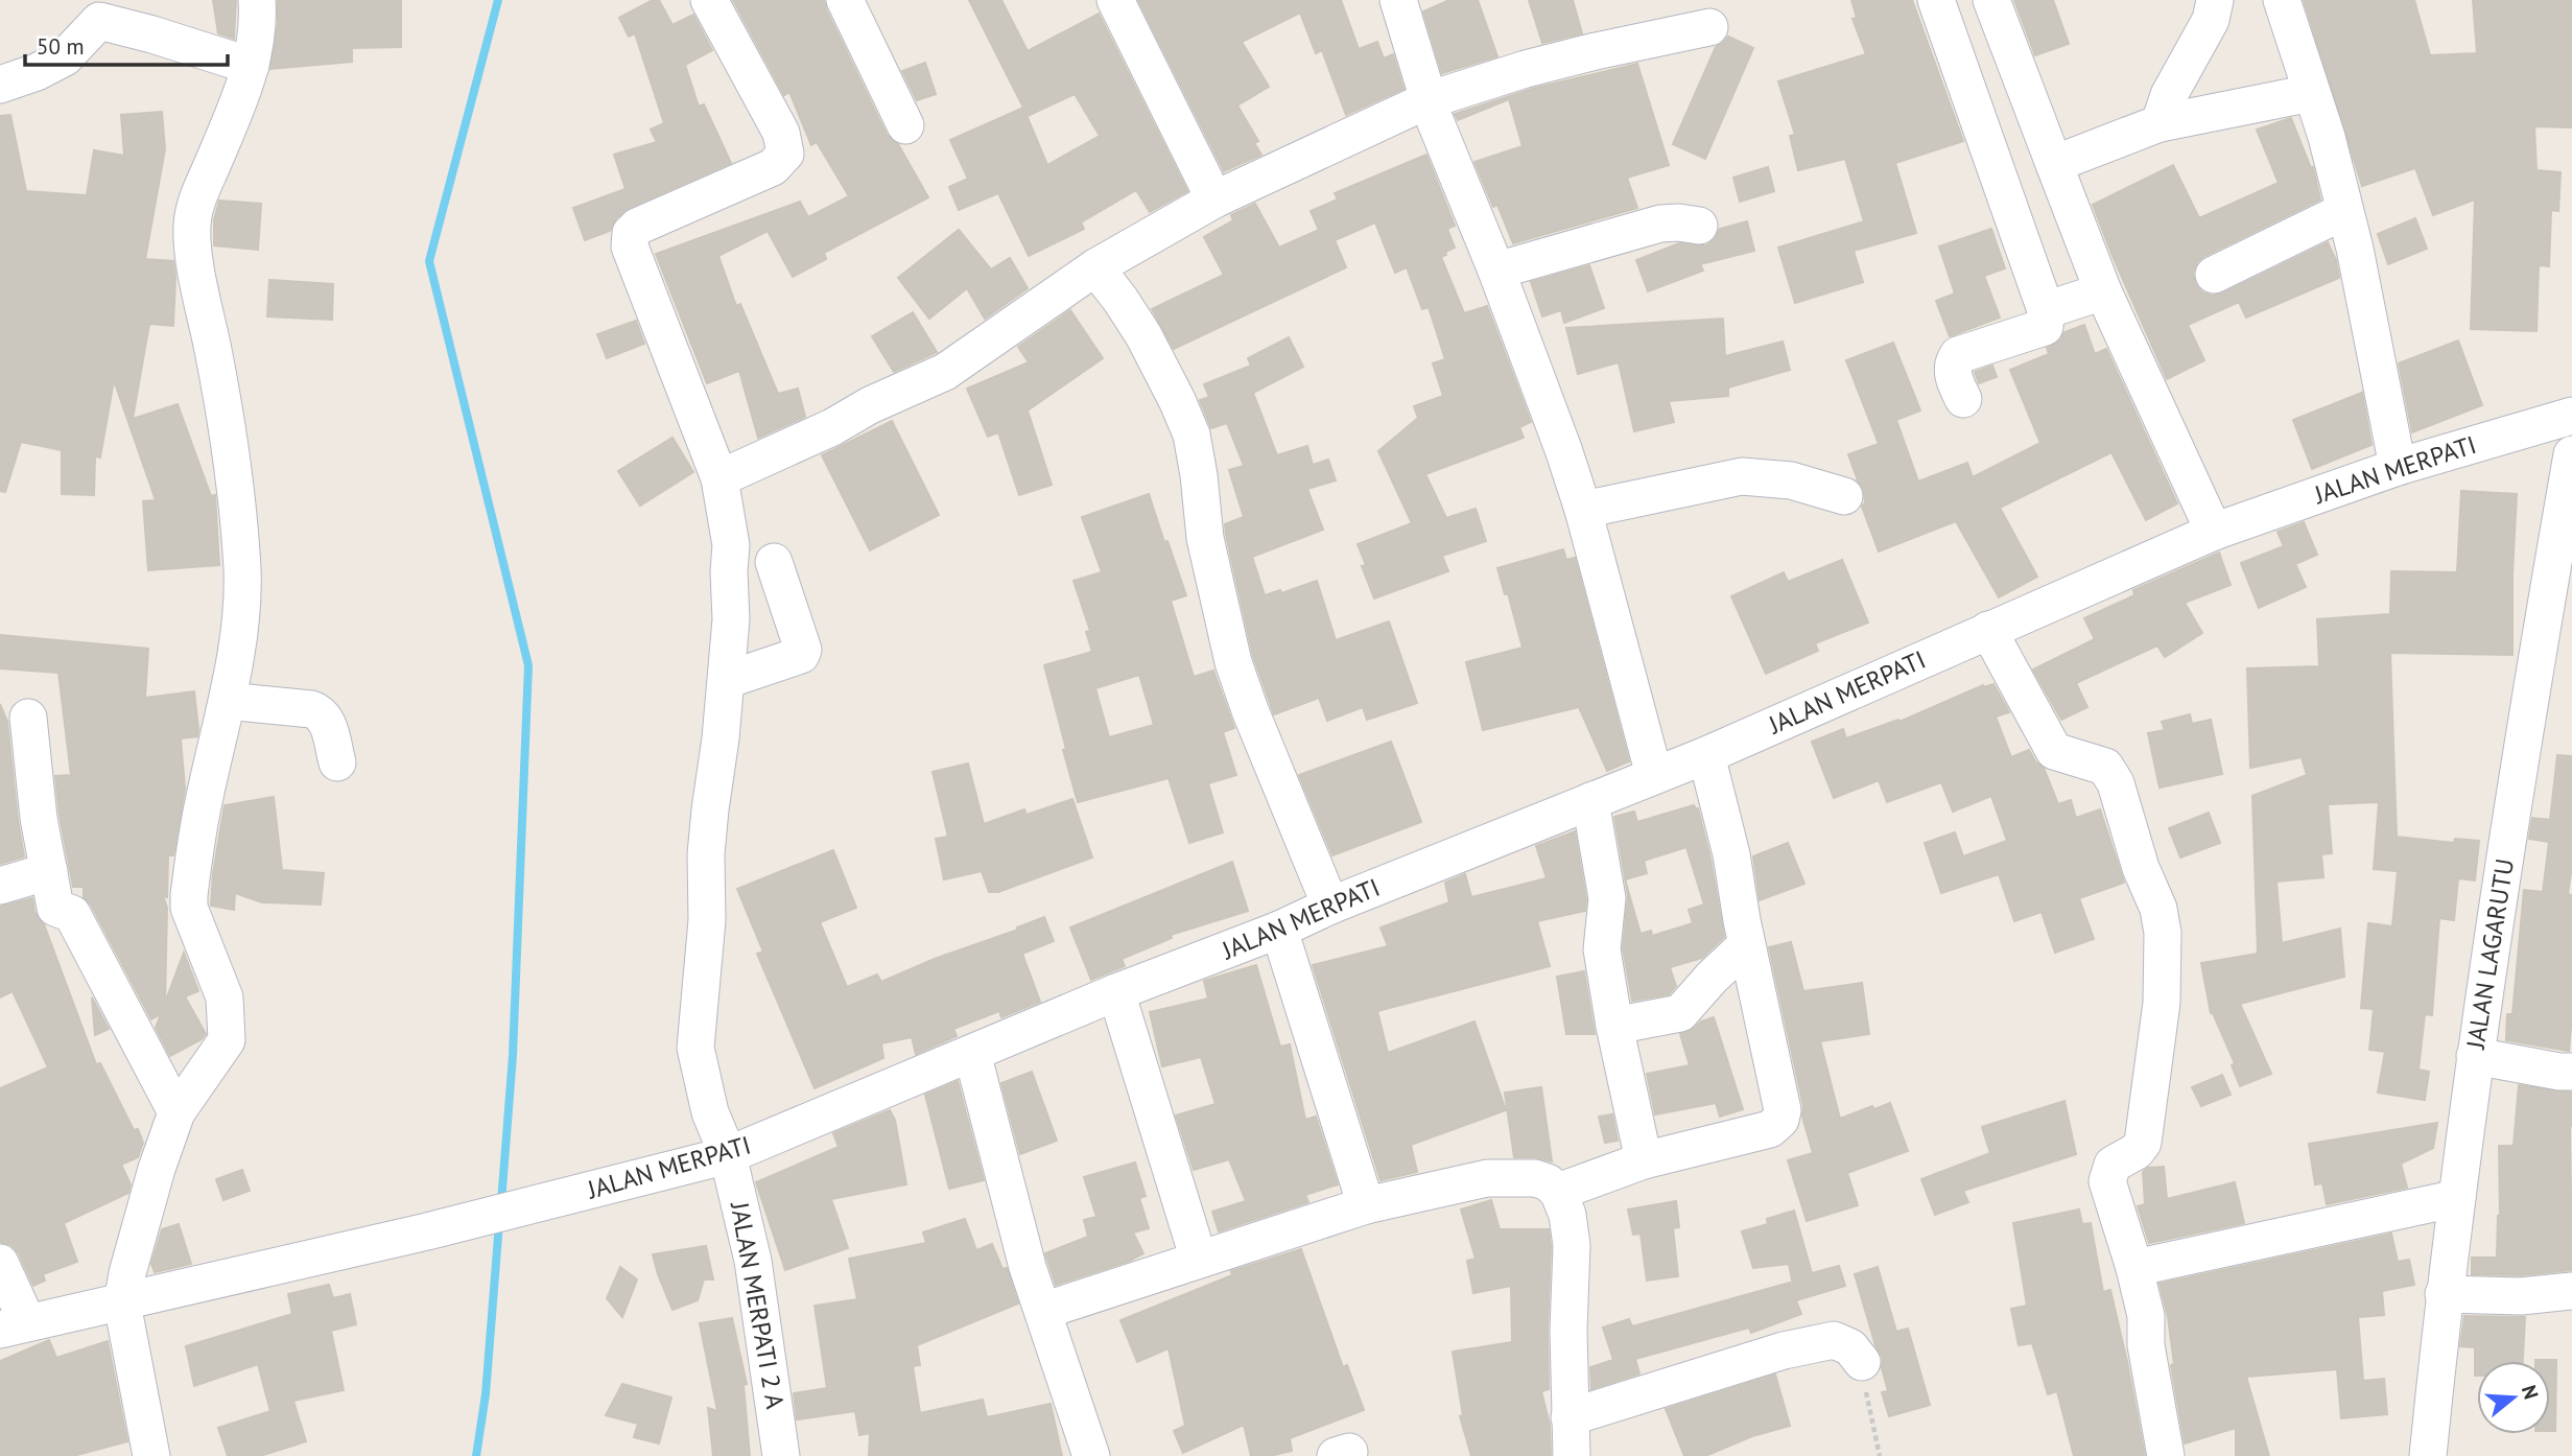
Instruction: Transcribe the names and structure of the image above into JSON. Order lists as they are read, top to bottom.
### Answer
{
  "streets": {
    "street": ["JALAN MERPATI", "JALAN LAGARUTU", "JALAN MERPATI 2 A"]
  },
  "crossings": [
    ["JALAN MERPATI", "JALAN MERPATI 2 A"]
  ],
  "scale_bar": "50 m",
  "north": "right"
}
